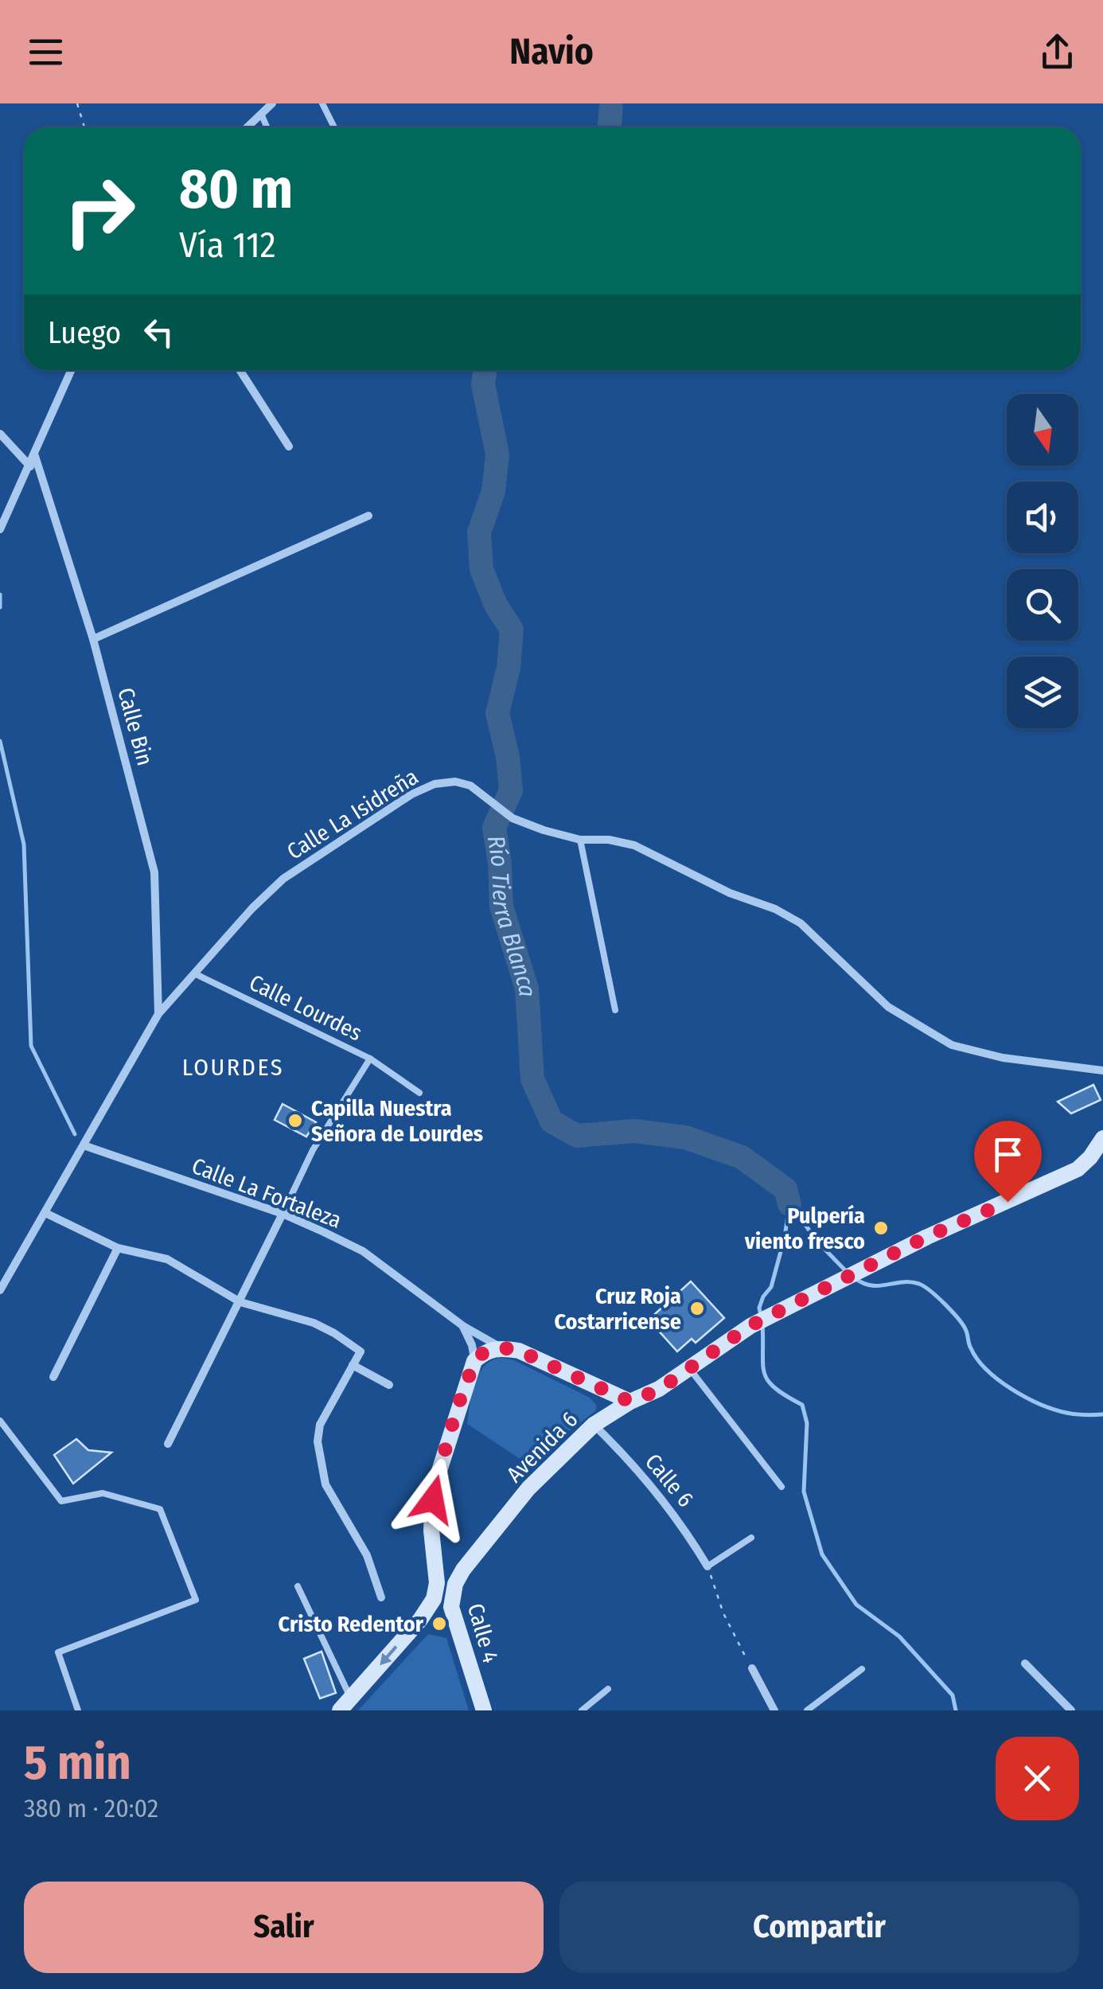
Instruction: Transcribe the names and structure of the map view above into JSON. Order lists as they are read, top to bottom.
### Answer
{
  "streets": {
    "main road": ["Avenida 6", "Calle 4"],
    "street": [
      "Calle Bin",
      "Calle La Isidreña",
      "Calle La Fortaleza",
      "Calle 6"
    ],
    "lane": ["Calle Lourdes"]
  },
  "crossings": [
    ["Calle Bin", "Calle La Isidreña"],
    ["Calle La Isidreña", "Calle Lourdes"],
    ["Calle La Isidreña", "Calle La Fortaleza"],
    ["Calle Lourdes", "Calle La Fortaleza"],
    ["Avenida 6", "Calle 6"],
    ["Avenida 6", "Calle 4"]
  ],
  "districts": ["LOURDES"],
  "water": ["Río Tierra Blanca"],
  "places": [
    "Capilla Nuestra Señora de Lourdes",
    "Pulpería viento fresco",
    "Cruz Roja Costarricense",
    "Cristo Redentor"
  ],
  "north": "bottom",
  "page": {
    "header": "Navio",
    "turn": ["80 m", "Vía 112"],
    "then": "Luego",
    "heading": ["5 min", "380 m · 20:02"],
    "buttons": ["Salir", "Compartir"]
  }
}
